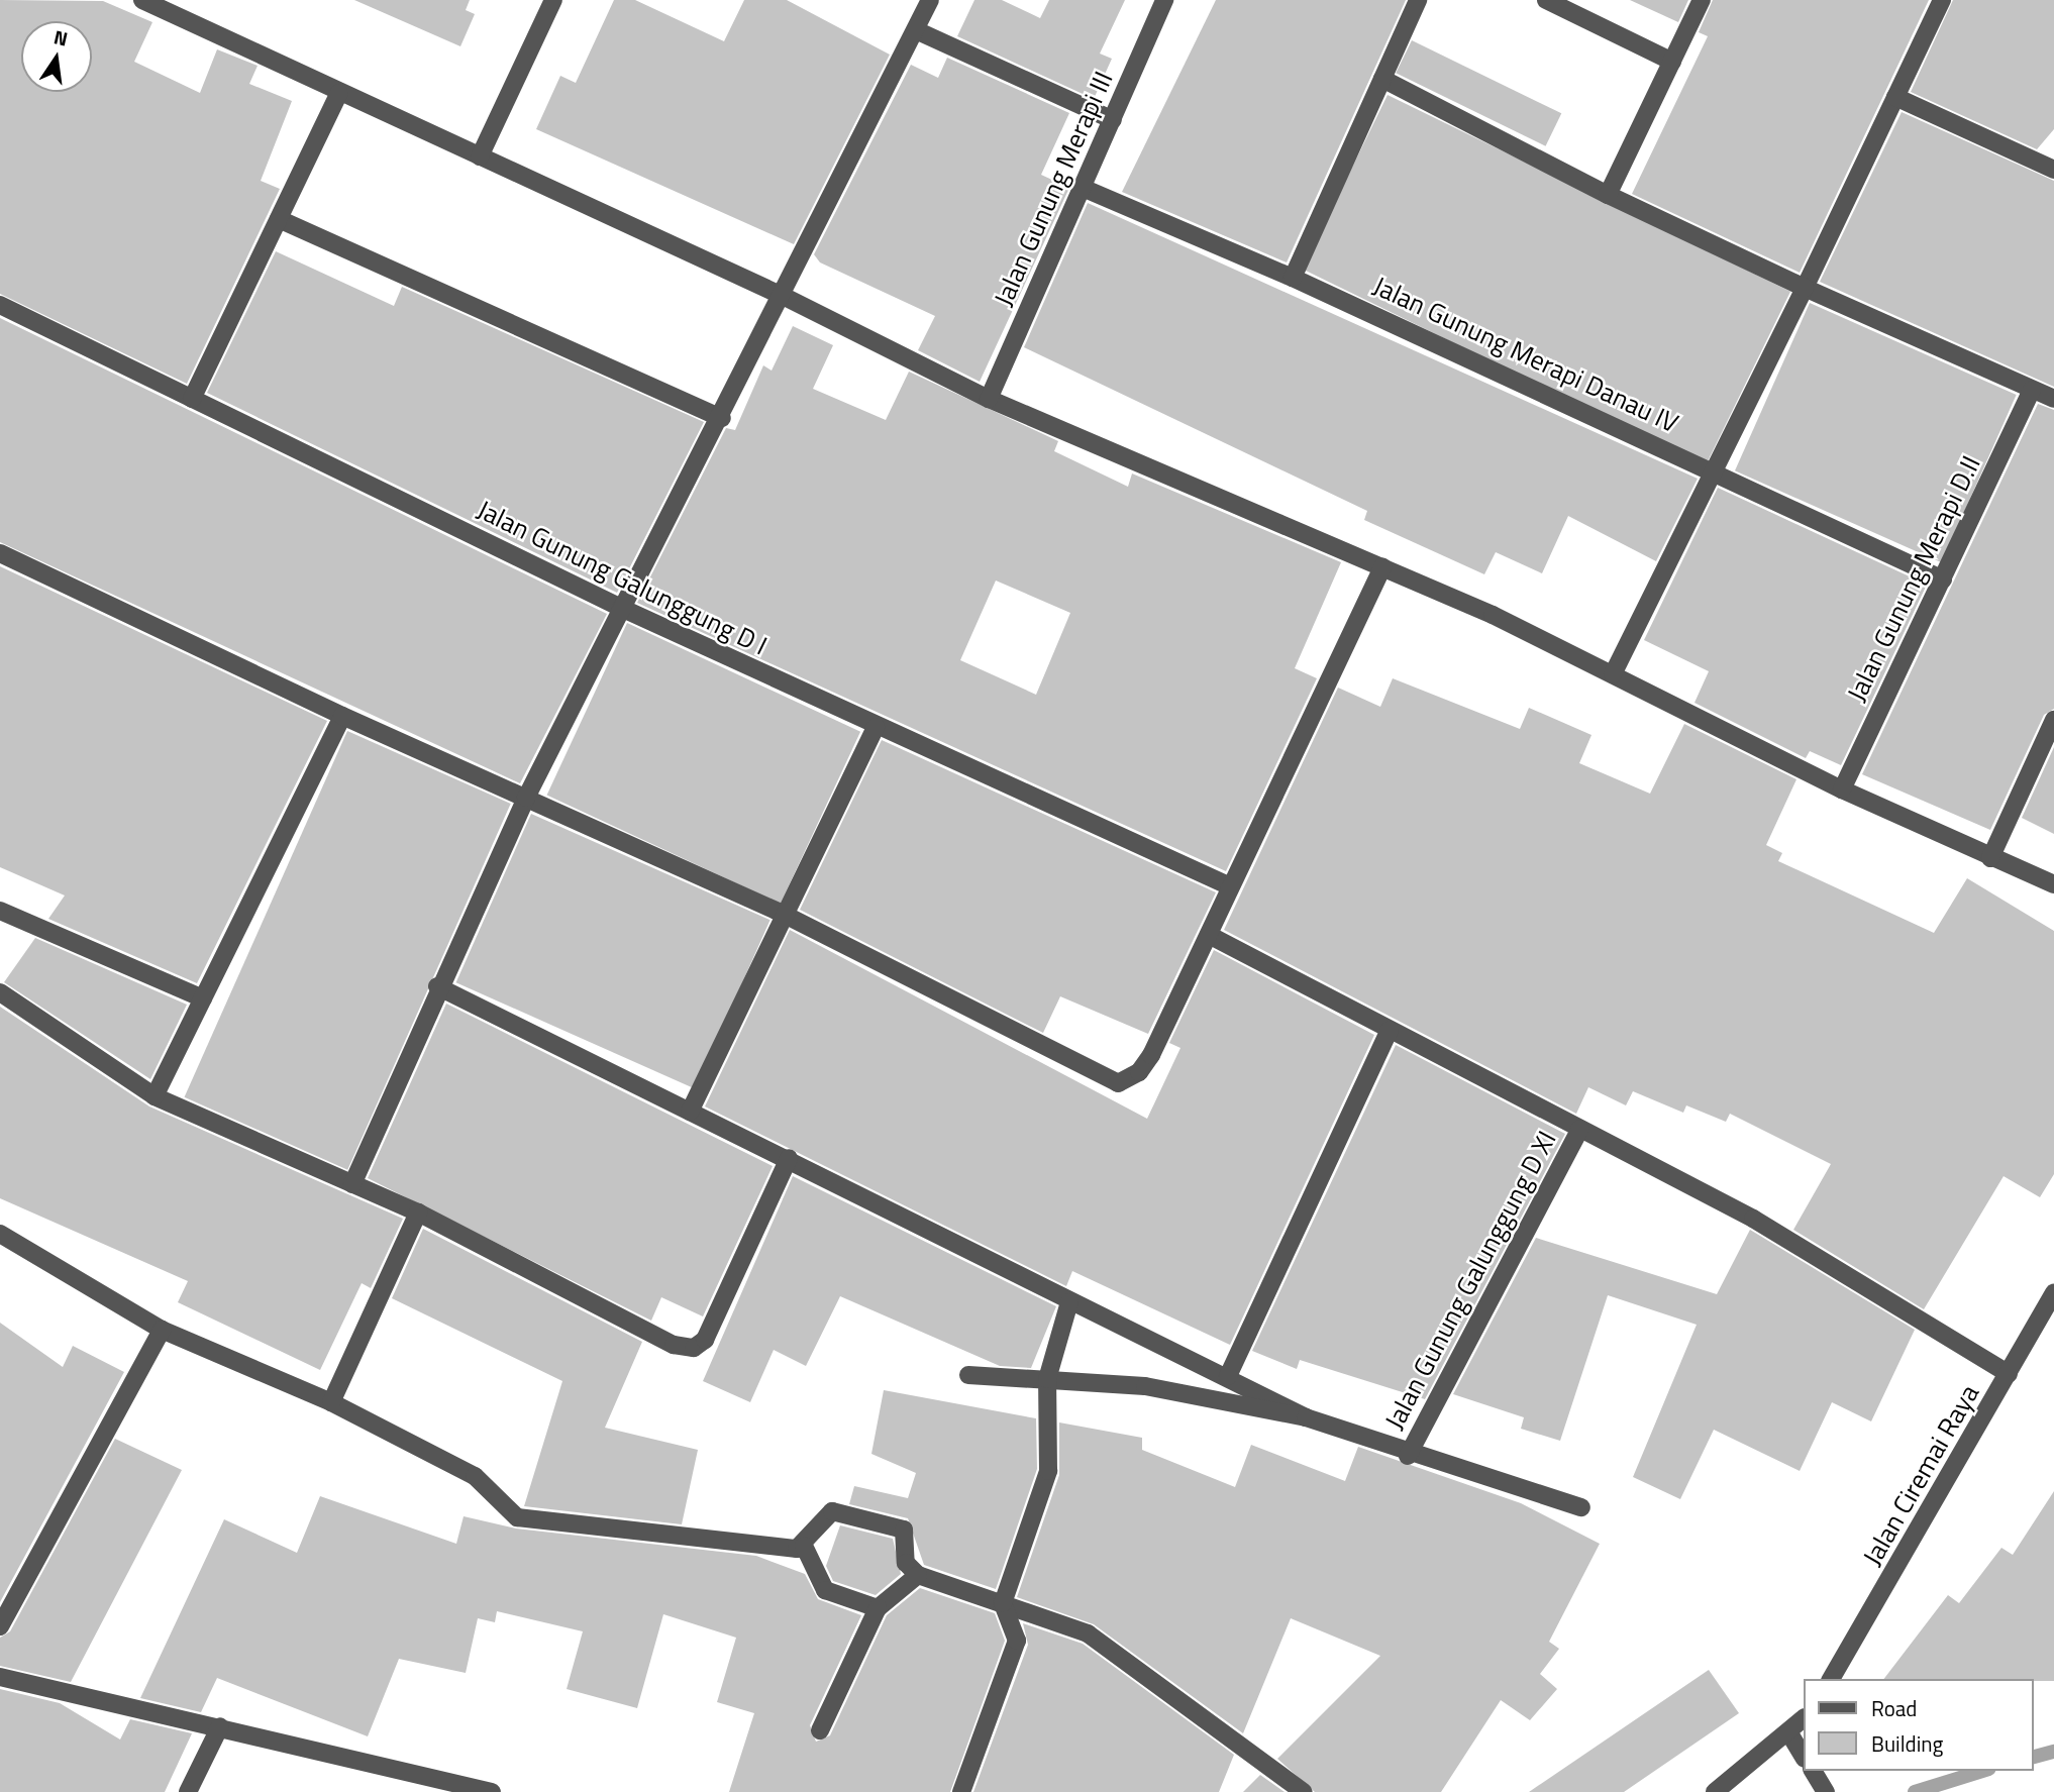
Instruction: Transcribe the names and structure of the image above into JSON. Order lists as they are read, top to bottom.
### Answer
{
  "streets": {
    "street": [
      "Jalan Gunung Merapi III",
      "Jalan Gunung Merapi Danau IV",
      "Jalan Gunung Galunggung D I",
      "Jalan Gunung Merapi D.II",
      "Jalan Gunung Galunggung D XI",
      "Jalan Ciremai Raya"
    ]
  },
  "crossings": [
    ["Jalan Gunung Merapi III", "Jalan Gunung Merapi Danau IV"],
    ["Jalan Gunung Merapi Danau IV", "Jalan Gunung Merapi D.II"]
  ],
  "legend": ["Road", "Building"],
  "north": "top"
}
